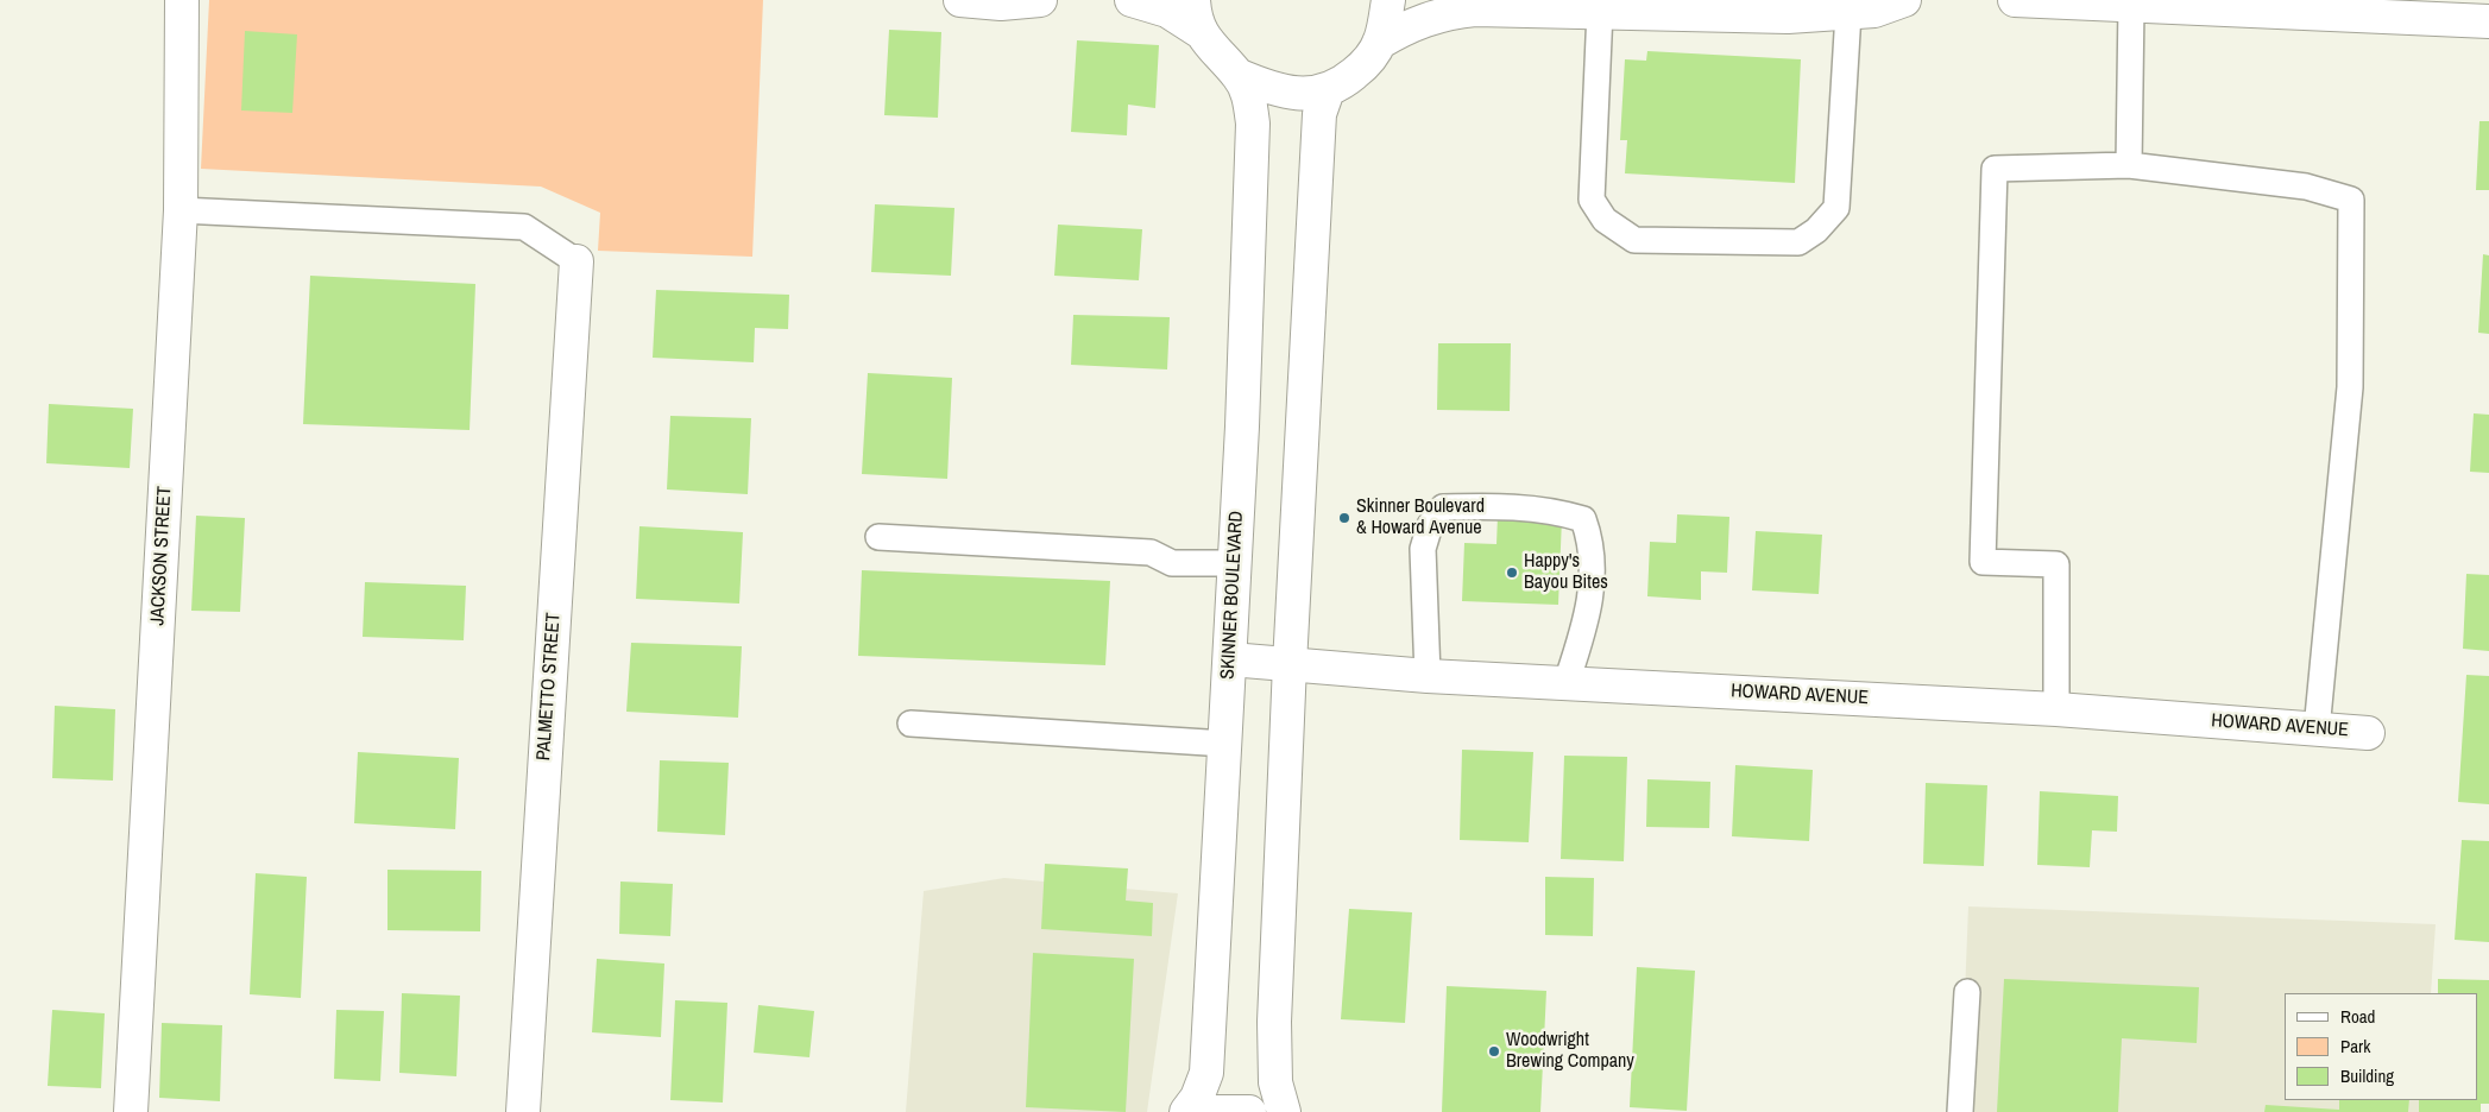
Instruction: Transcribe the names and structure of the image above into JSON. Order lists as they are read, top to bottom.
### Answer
{
  "streets": {
    "street": [
      "JACKSON STREET",
      "SKINNER BOULEVARD",
      "PALMETTO STREET",
      "HOWARD AVENUE"
    ]
  },
  "crossings": [
    ["SKINNER BOULEVARD", "HOWARD AVENUE"]
  ],
  "places": ["Skinner Boulevard & Howard Avenue", "Happy's Bayou Bites", "Woodwright Brewing Company"],
  "legend": ["Road", "Park", "Building"]
}
